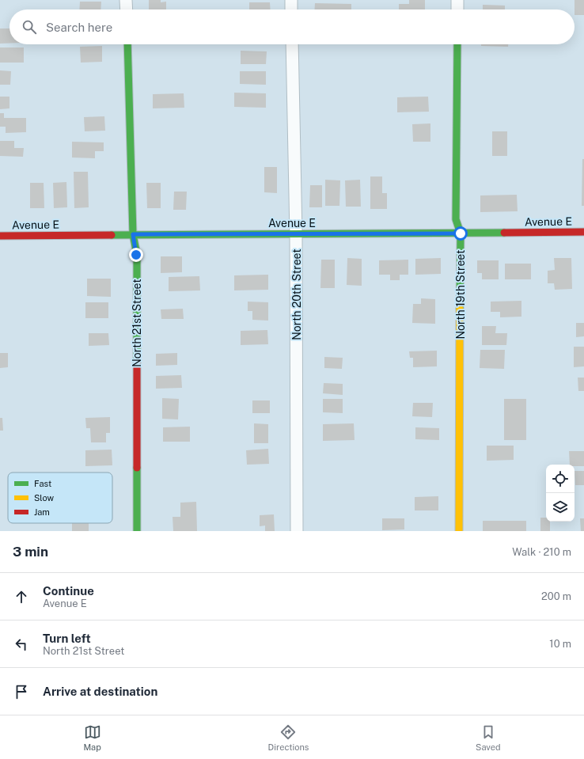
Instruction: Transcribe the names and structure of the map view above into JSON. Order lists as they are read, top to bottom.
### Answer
{
  "streets": {
    "street": [
      "Avenue E",
      "North 20th Street",
      "North 19th Street",
      "North 21st Street"
    ]
  },
  "crossings": [
    ["Avenue E", "North 20th Street"],
    ["Avenue E", "North 19th Street"],
    ["Avenue E", "North 21st Street"]
  ],
  "legend": ["Fast", "Slow", "Jam"],
  "page": {
    "search": "Search here",
    "heading": ["3 min", "Walk · 210 m"],
    "list": [
      ["Continue", "Avenue E", "200 m"],
      ["Turn left", "North 21st Street", "10 m"],
      "Arrive at destination"
    ],
    "nav": ["Map", "Directions", "Saved"]
  }
}
